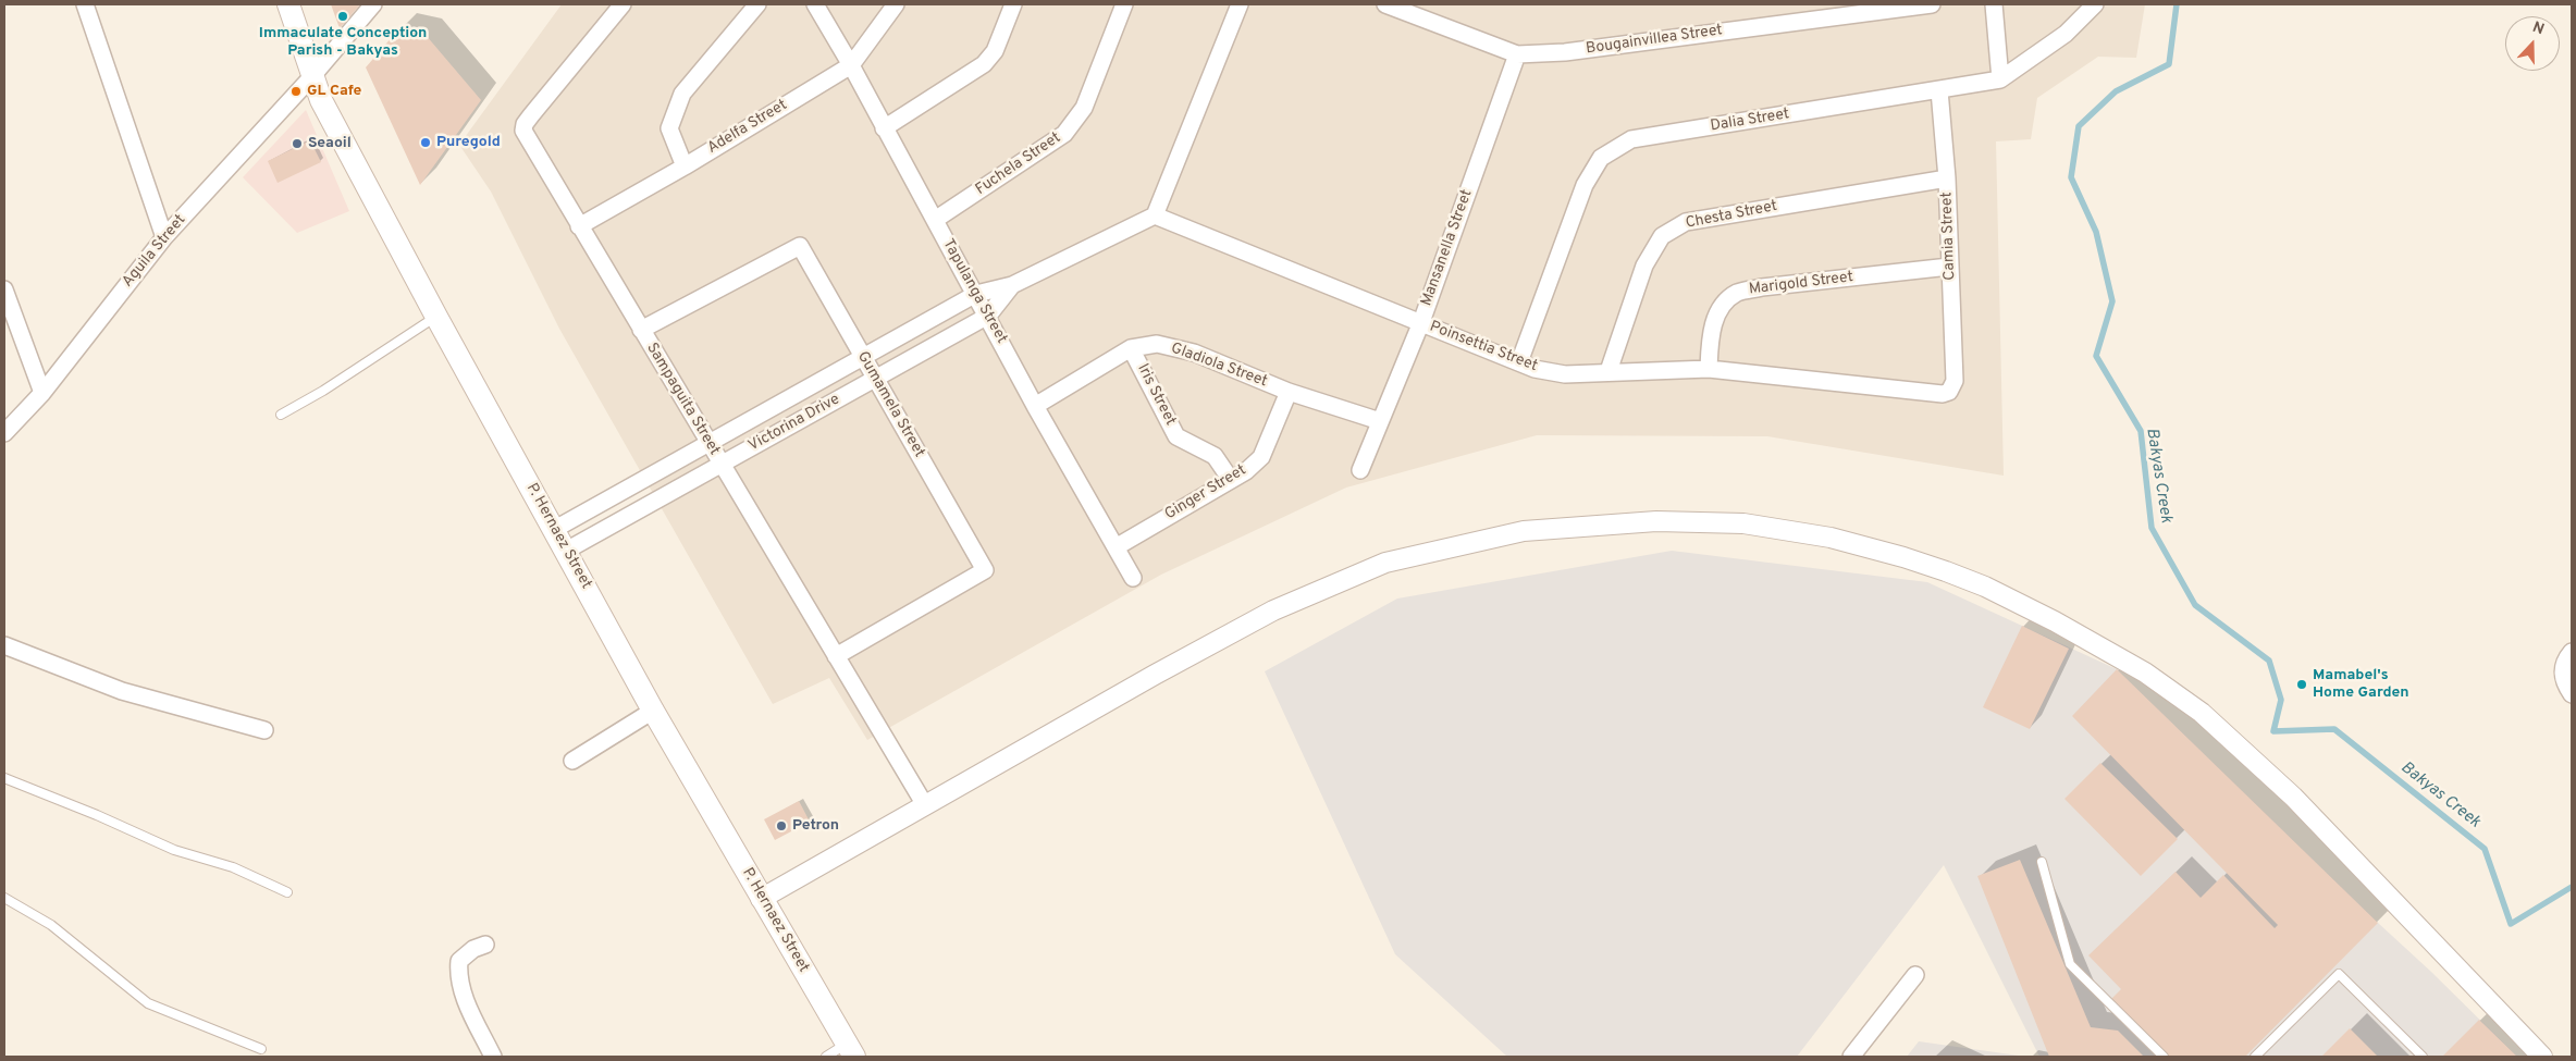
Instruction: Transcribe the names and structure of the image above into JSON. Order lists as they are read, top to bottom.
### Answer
{
  "streets": {
    "main road": ["P. Hernaez Street"],
    "street": [
      "Bougainvillea Street",
      "Dalia Street",
      "Adelfa Street",
      "Fuchela Street",
      "Chesta Street",
      "Camia Street",
      "Mansanella Street",
      "Aguila Street",
      "Marigold Street",
      "Tapulanga Street",
      "Poinsettia Street",
      "Gladiola Street",
      "Iris Street",
      "Sampaguita Street",
      "Gumamela Street",
      "Victorina Drive",
      "Ginger Street"
    ]
  },
  "crossings": [
    ["Bougainvillea Street", "Mansanella Street"],
    ["Dalia Street", "Camia Street"],
    ["Dalia Street", "Poinsettia Street"],
    ["Adelfa Street", "Tapulanga Street"],
    ["Adelfa Street", "Sampaguita Street"],
    ["Fuchela Street", "Tapulanga Street"],
    ["Chesta Street", "Camia Street"],
    ["Chesta Street", "Poinsettia Street"],
    ["Camia Street", "Marigold Street"],
    ["Camia Street", "Poinsettia Street"],
    ["Mansanella Street", "Poinsettia Street"],
    ["Mansanella Street", "Gladiola Street"],
    ["Aguila Street", "P. Hernaez Street"],
    ["Marigold Street", "Poinsettia Street"],
    ["Tapulanga Street", "Gladiola Street"],
    ["Tapulanga Street", "Victorina Drive"],
    ["Tapulanga Street", "Ginger Street"],
    ["Poinsettia Street", "Victorina Drive"],
    ["Gladiola Street", "Iris Street"],
    ["Gladiola Street", "Ginger Street"],
    ["Iris Street", "Ginger Street"],
    ["Sampaguita Street", "Gumamela Street"],
    ["Sampaguita Street", "Victorina Drive"],
    ["Gumamela Street", "Victorina Drive"],
    ["Victorina Drive", "P. Hernaez Street"]
  ],
  "water": ["Bakyas Creek"],
  "places": [
    "Immaculate Conception Parish - Bakyas",
    "GL Cafe",
    "Puregold",
    "Seaoil",
    "Mamabel's Home Garden",
    "Petron"
  ],
  "north": "top"
}
